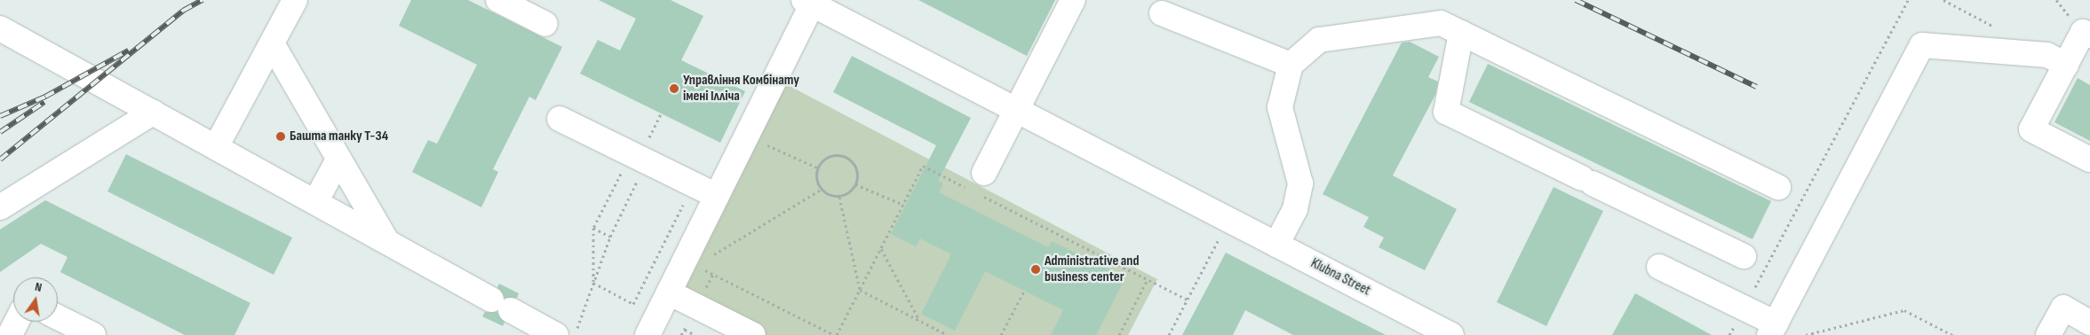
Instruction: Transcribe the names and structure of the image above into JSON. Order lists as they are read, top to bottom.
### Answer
{
  "streets": {
    "street": ["Klubna Street"]
  },
  "places": ["Управління Комбінату імені Ілліча", "Башта танку Т-34", "Administrative and business center"],
  "north": "top"
}
